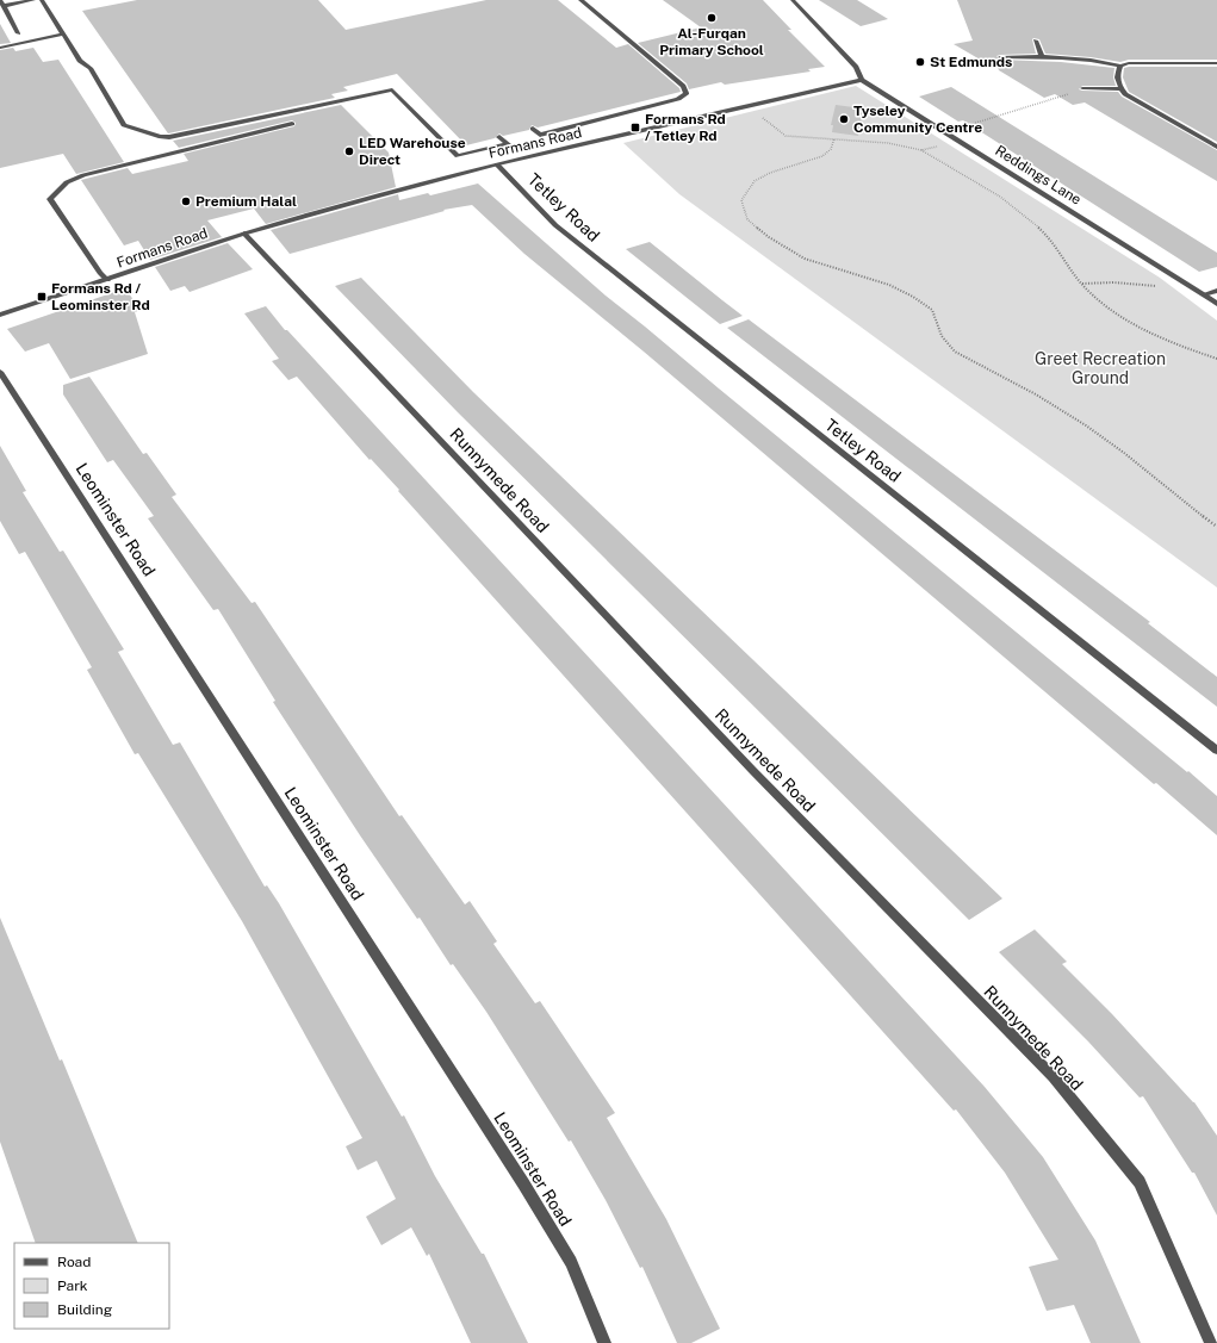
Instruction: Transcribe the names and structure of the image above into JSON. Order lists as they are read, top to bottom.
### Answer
{
  "streets": {
    "street": [
      "Formans Road",
      "Reddings Lane",
      "Tetley Road",
      "Runnymede Road",
      "Leominster Road"
    ]
  },
  "crossings": [
    ["Formans Road", "Reddings Lane"],
    ["Formans Road", "Tetley Road"],
    ["Formans Road", "Runnymede Road"]
  ],
  "parks": ["Greet Recreation Ground"],
  "places": {
    "other": [
      "Al-Furqan Primary School",
      "St Edmunds",
      "Tyseley Community Centre",
      "LED Warehouse Direct",
      "Premium Halal"
    ],
    "transit": ["Formans Rd / Tetley Rd", "Formans Rd / Leominster Rd"]
  },
  "legend": ["Road", "Park", "Building"]
}
